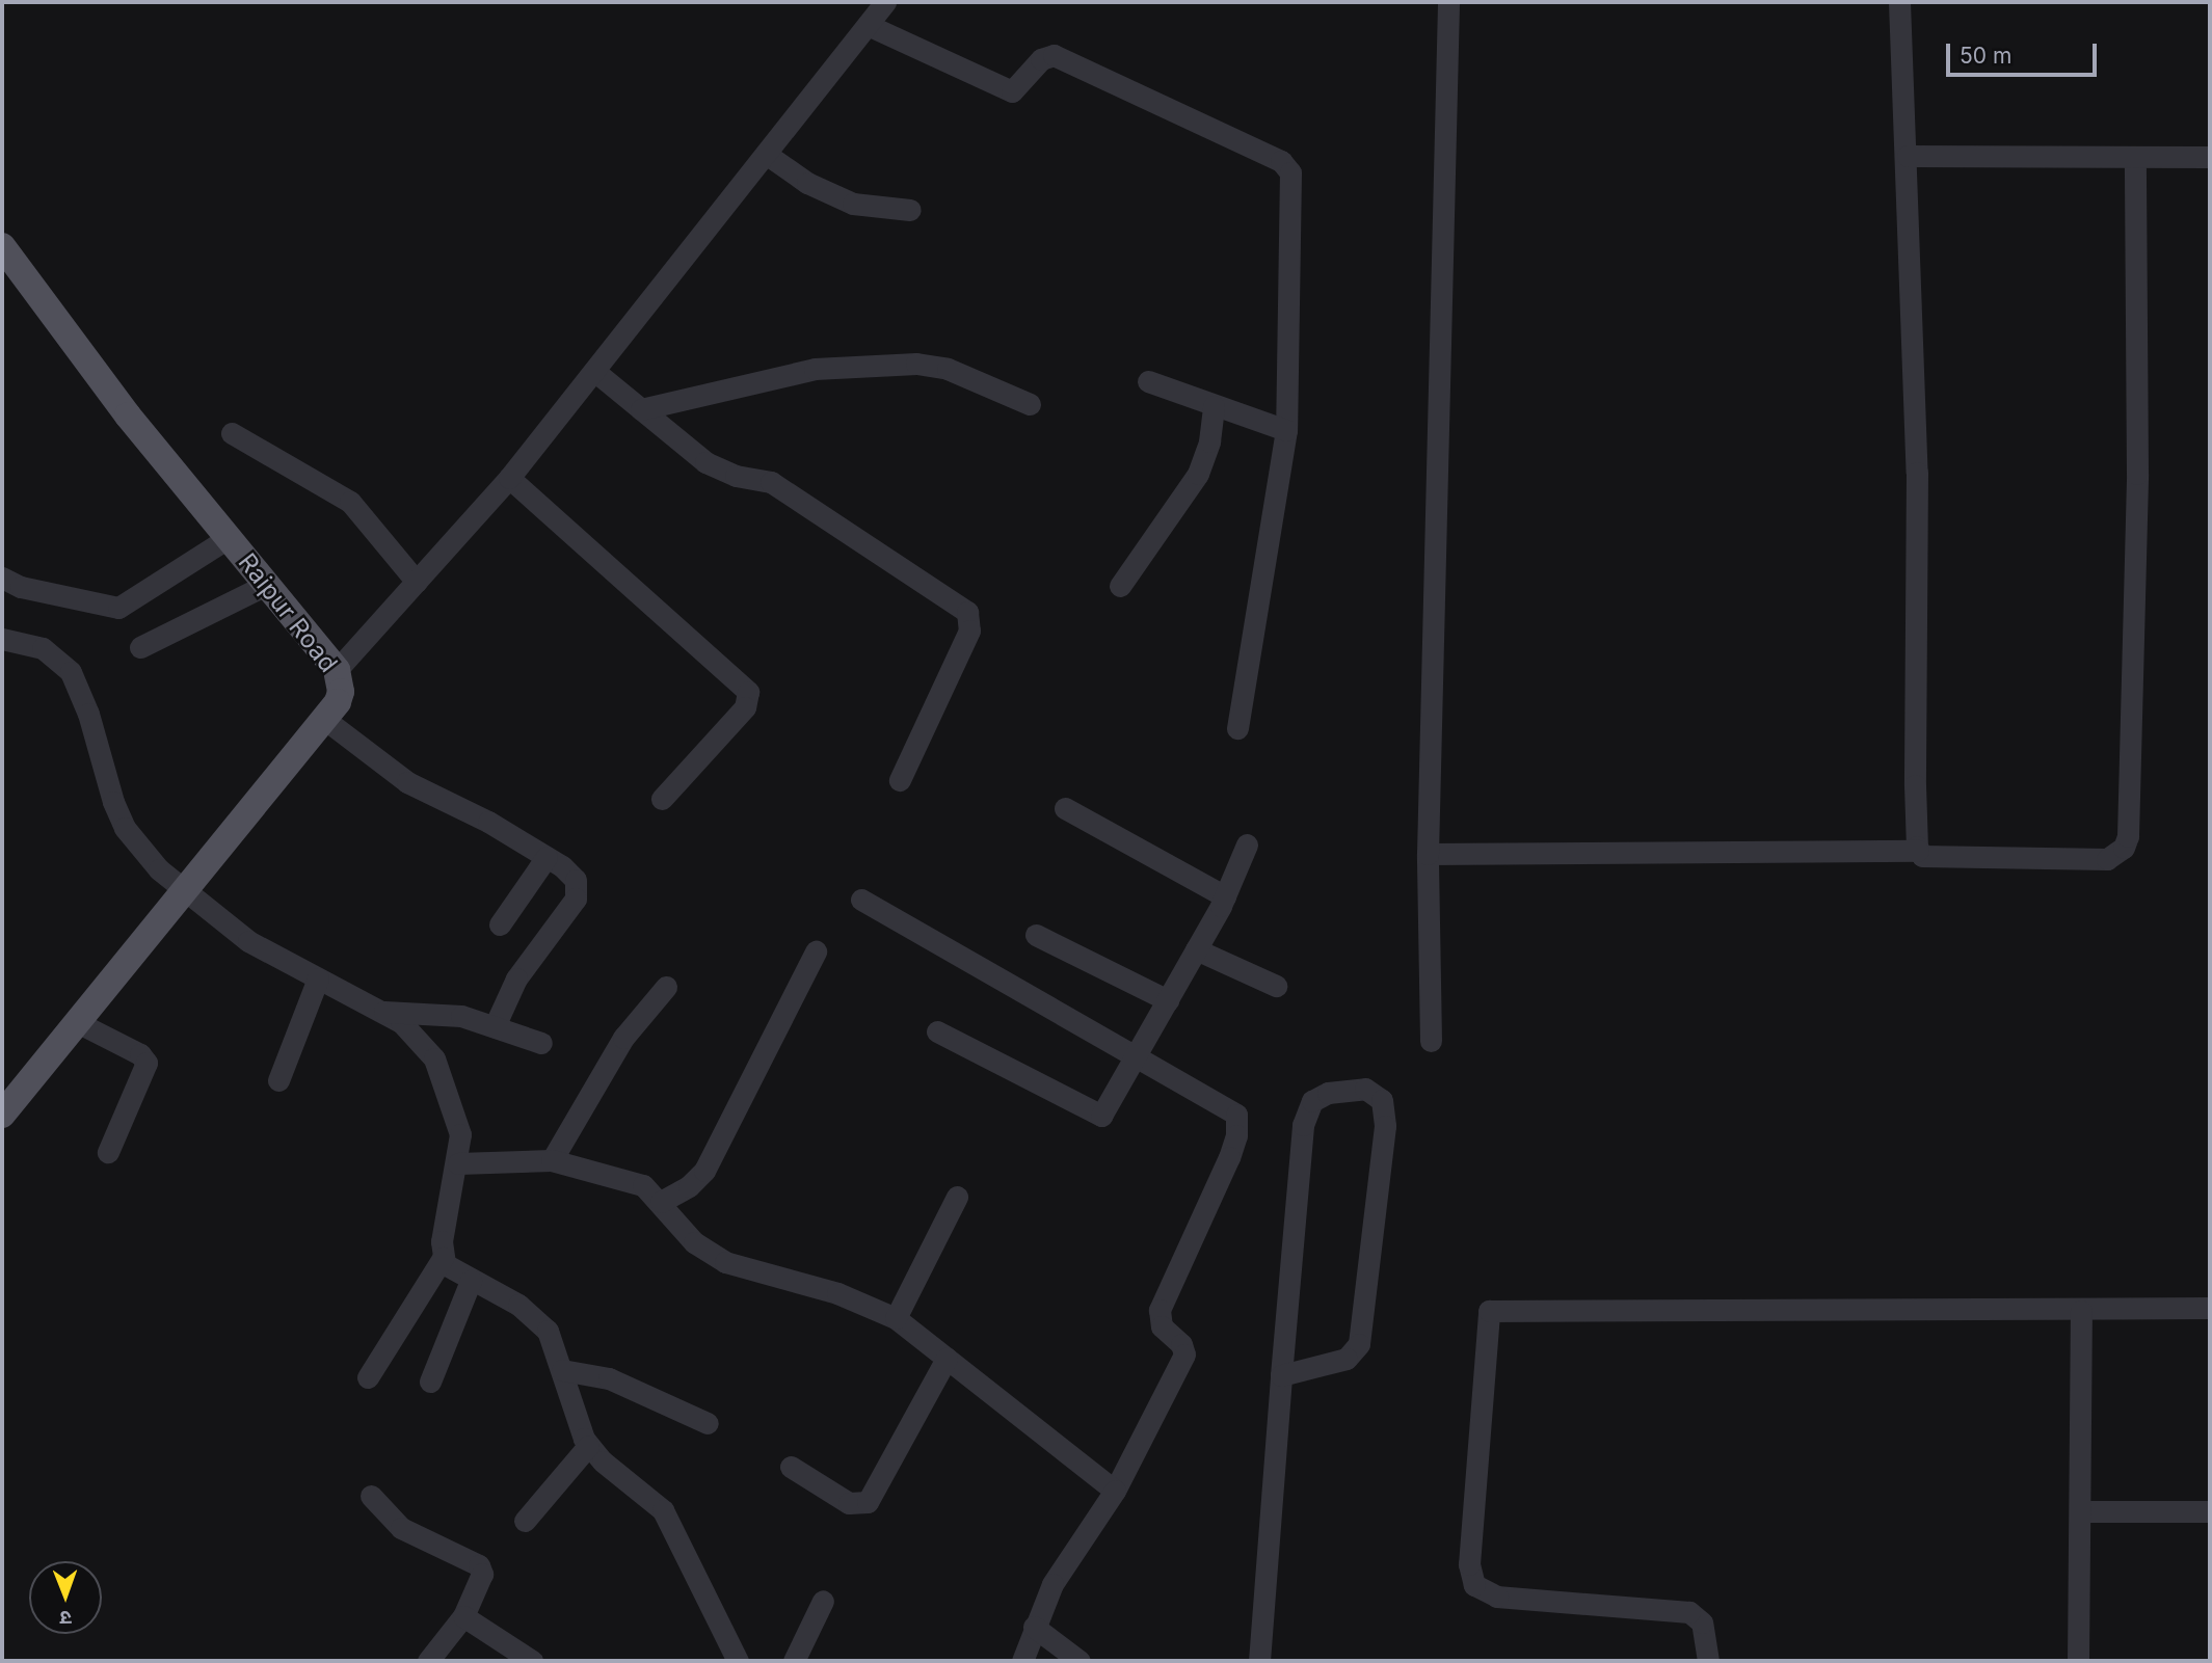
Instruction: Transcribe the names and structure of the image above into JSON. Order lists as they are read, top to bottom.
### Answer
{
  "streets": {
    "main road": ["Raipur Road"]
  },
  "scale_bar": "50 m",
  "north": "bottom"
}
